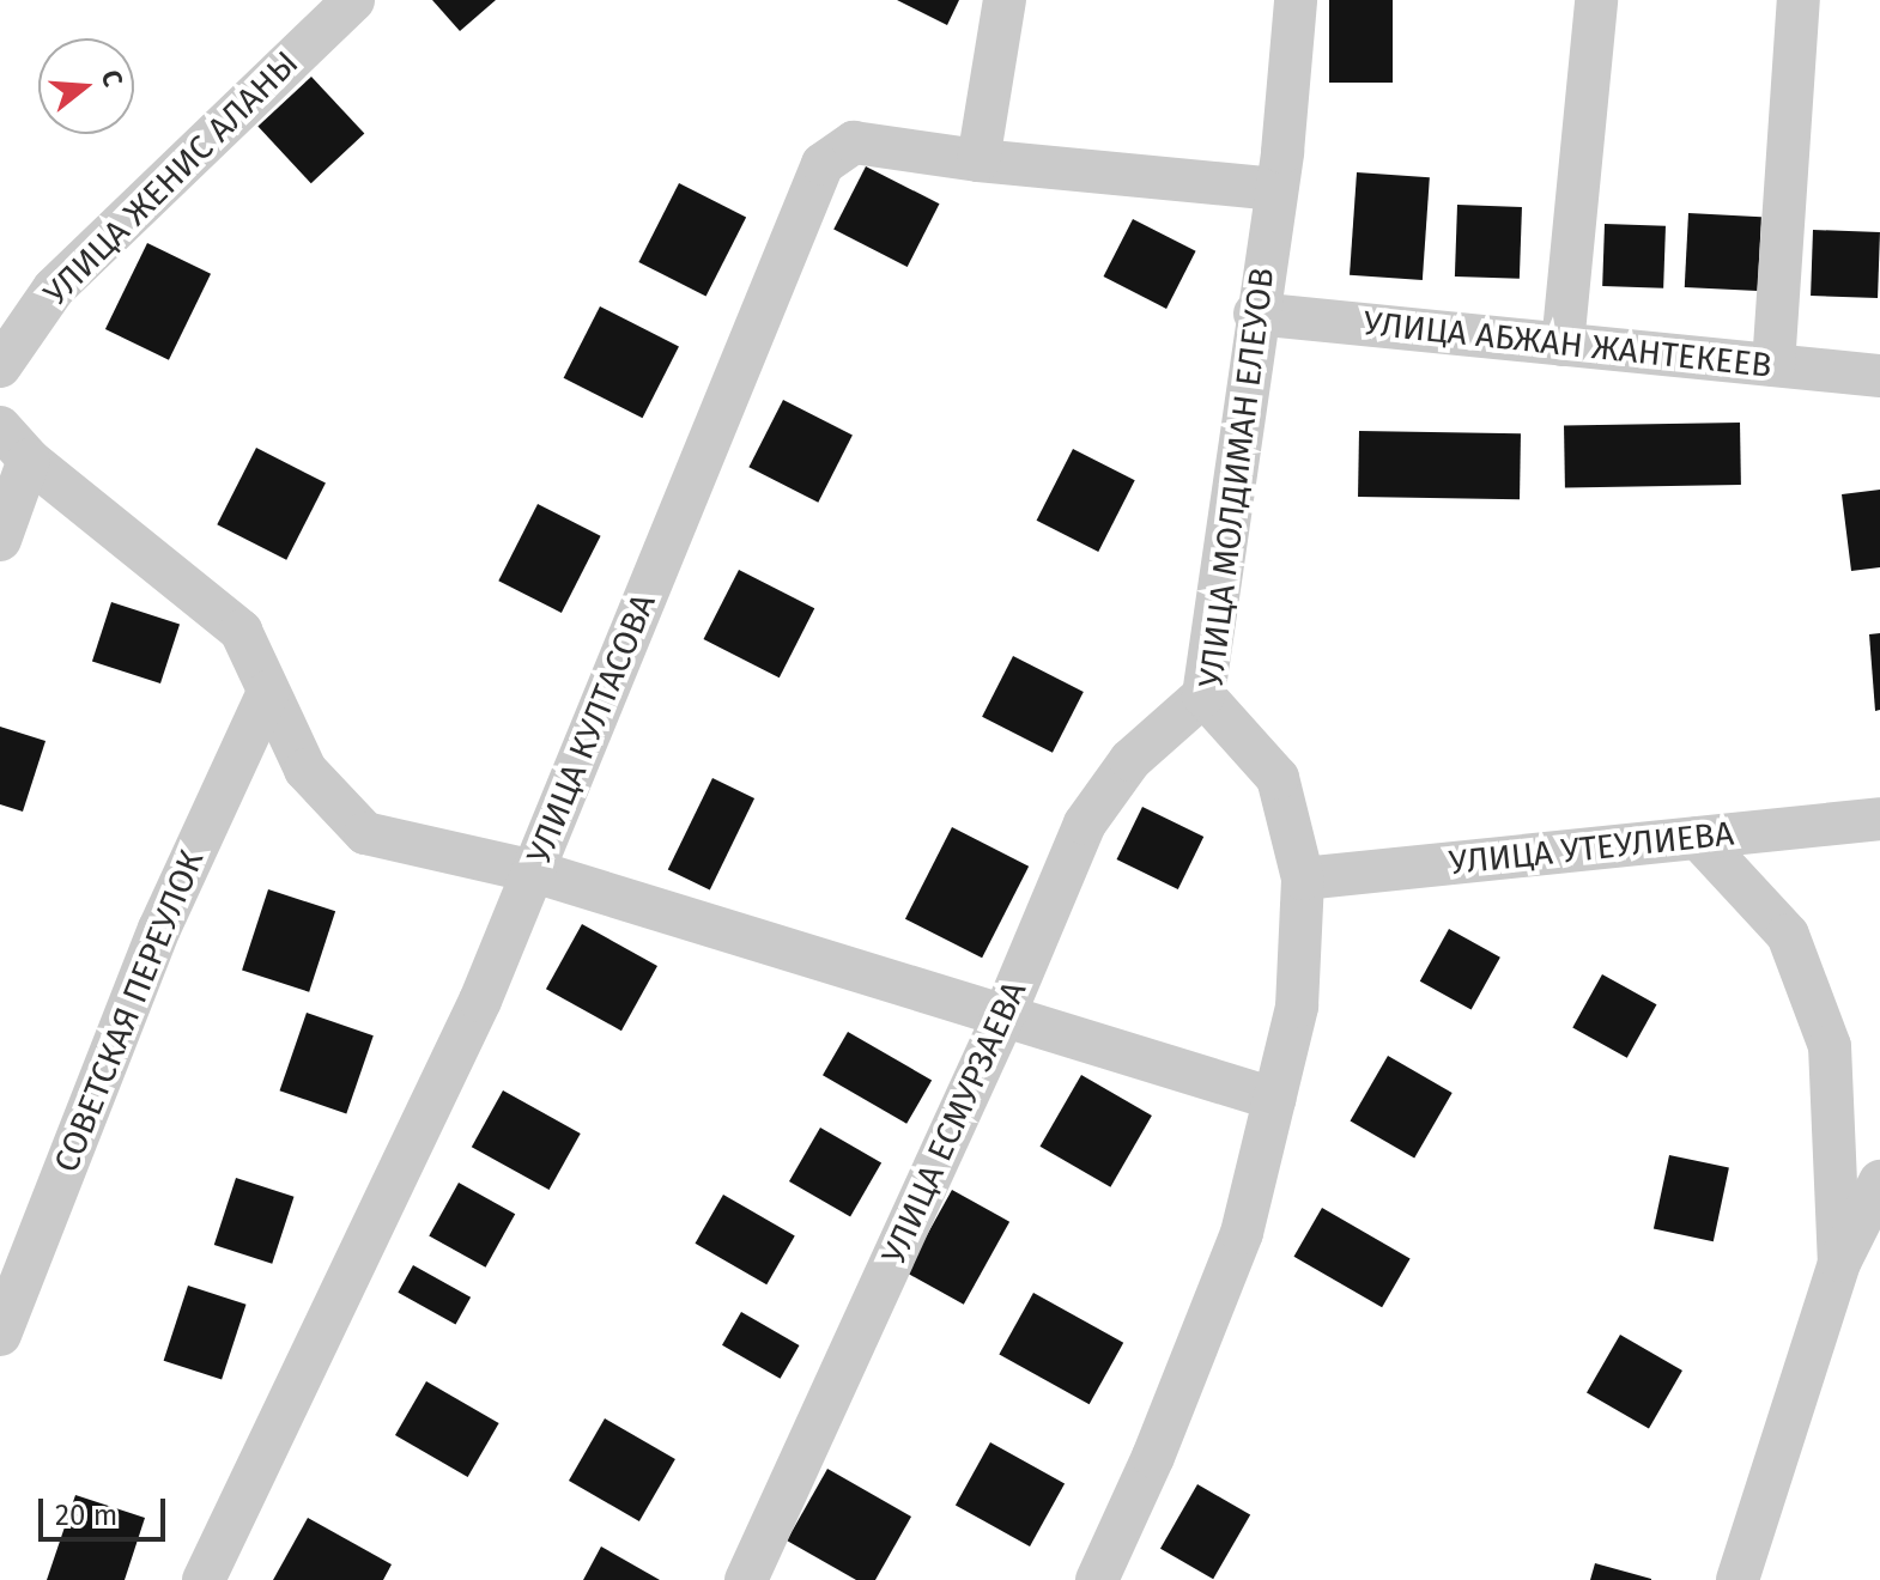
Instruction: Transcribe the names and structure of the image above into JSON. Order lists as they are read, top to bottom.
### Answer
{
  "streets": {
    "street": [
      "УЛИЦА ЖЕНИС АЛАНЫ",
      "УЛИЦА АБЖАН ЖАНТЕКЕЕВ",
      "УЛИЦА МОЛДИМАН ЕЛЕУОВ",
      "УЛИЦА КУЛТАСОВА",
      "УЛИЦА УТЕУЛИЕВА",
      "СОВЕТСКАЯ ПЕРЕУЛОК",
      "УЛИЦА ЕСМУРЗАЕВА"
    ]
  },
  "crossings": [
    ["УЛИЦА АБЖАН ЖАНТЕКЕЕВ", "УЛИЦА МОЛДИМАН ЕЛЕУОВ"],
    ["УЛИЦА МОЛДИМАН ЕЛЕУОВ", "УЛИЦА КУЛТАСОВА"],
    ["УЛИЦА МОЛДИМАН ЕЛЕУОВ", "УЛИЦА УТЕУЛИЕВА"],
    ["УЛИЦА МОЛДИМАН ЕЛЕУОВ", "УЛИЦА ЕСМУРЗАЕВА"]
  ],
  "scale_bar": "20 m",
  "north": "right"
}
